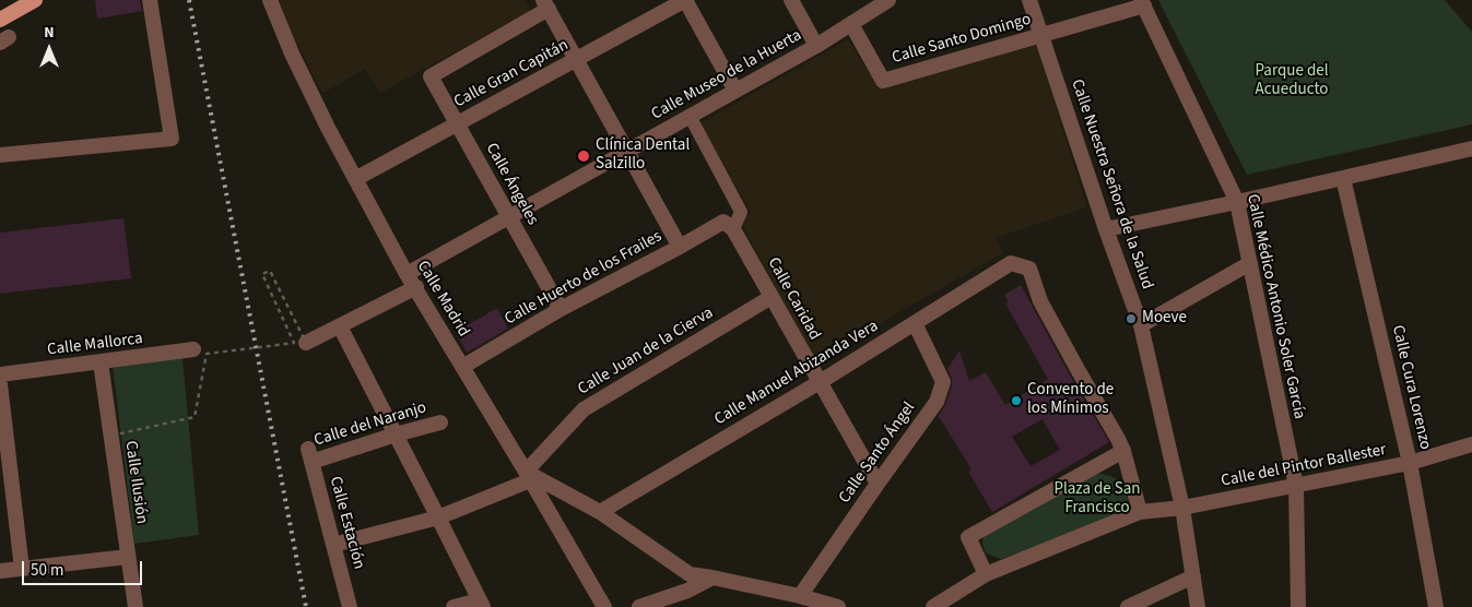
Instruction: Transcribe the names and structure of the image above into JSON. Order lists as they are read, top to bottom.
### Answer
{
  "streets": {
    "street": [
      "Calle Santo Domingo",
      "Calle Gran Capitán",
      "Calle Museo de la Huerta",
      "Calle Ángeles",
      "Calle Nuestra Señora de la Salud",
      "Calle Huerto de los Frailes",
      "Calle Madrid",
      "Calle Caridad",
      "Calle Médico Antonio Soler García",
      "Calle Mallorca",
      "Calle Juan de la Cierva",
      "Calle Manuel Abizanda Vera",
      "Calle Cura Lorenzo",
      "Calle del Naranjo",
      "Calle Santo Ángel",
      "Calle del Pintor Ballester",
      "Calle Ilusión",
      "Calle Estación"
    ]
  },
  "crossings": [
    ["Calle Santo Domingo", "Calle Museo de la Huerta"],
    ["Calle Santo Domingo", "Calle Nuestra Señora de la Salud"],
    ["Calle Santo Domingo", "Calle Médico Antonio Soler García"],
    ["Calle Gran Capitán", "Calle Ángeles"],
    ["Calle Gran Capitán", "Calle Madrid"],
    ["Calle Museo de la Huerta", "Calle Ángeles"],
    ["Calle Museo de la Huerta", "Calle Madrid"],
    ["Calle Ángeles", "Calle Huerto de los Frailes"],
    ["Calle Nuestra Señora de la Salud", "Calle del Pintor Ballester"],
    ["Calle Huerto de los Frailes", "Calle Madrid"],
    ["Calle Huerto de los Frailes", "Calle Caridad"],
    ["Calle Madrid", "Calle Juan de la Cierva"],
    ["Calle Caridad", "Calle Juan de la Cierva"],
    ["Calle Caridad", "Calle Manuel Abizanda Vera"],
    ["Calle Caridad", "Calle Santo Ángel"],
    ["Calle Médico Antonio Soler García", "Calle del Pintor Ballester"],
    ["Calle Mallorca", "Calle Ilusión"],
    ["Calle Manuel Abizanda Vera", "Calle Santo Ángel"],
    ["Calle Cura Lorenzo", "Calle del Pintor Ballester"],
    ["Calle del Naranjo", "Calle Estación"]
  ],
  "parks": ["Parque del Acueducto", "Plaza de San Francisco"],
  "places": ["Clínica Dental Salzillo", "Moeve", "Convento de los Mínimos"],
  "scale_bar": "50 m",
  "north": "top"
}
